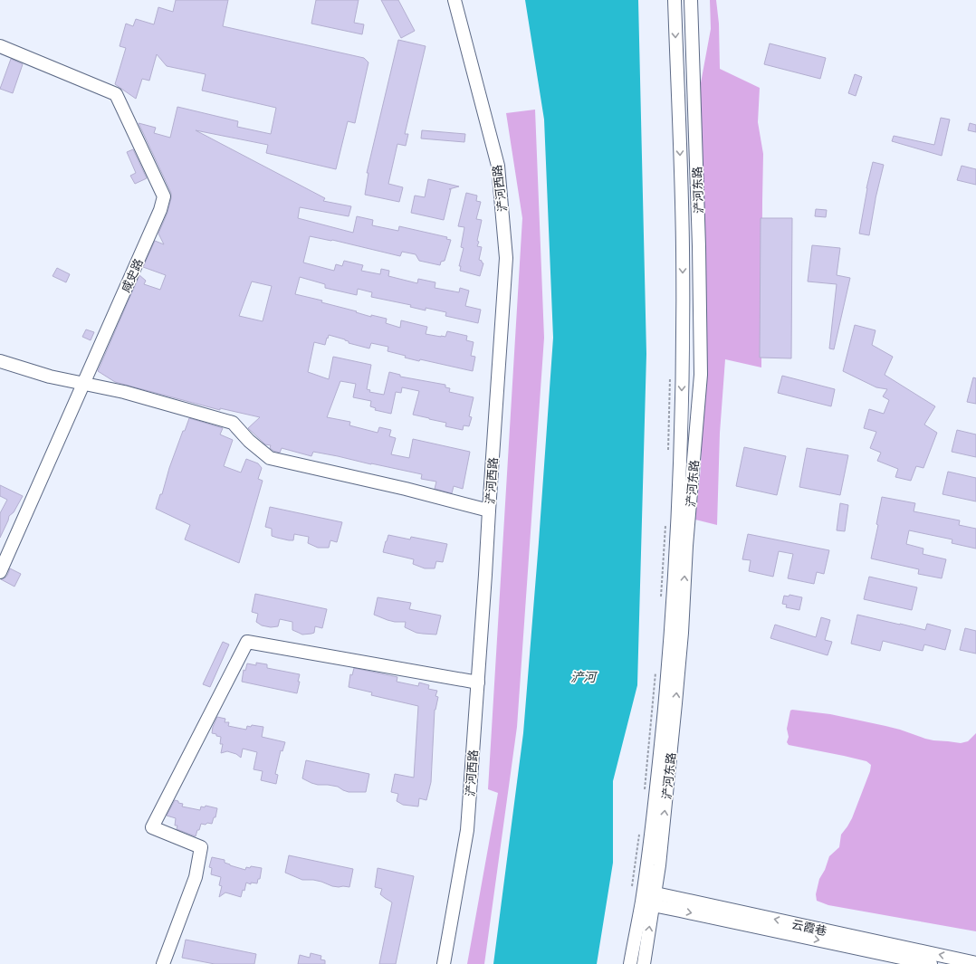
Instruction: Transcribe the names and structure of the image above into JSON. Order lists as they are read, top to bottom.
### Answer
{
  "streets": {
    "street": [
      "浐河西路",
      "浐河东路",
      "咸史路",
      "云霞巷"
    ]
  },
  "crossings": [
    ["浐河东路", "云霞巷"]
  ],
  "water": ["浐河"]
}
